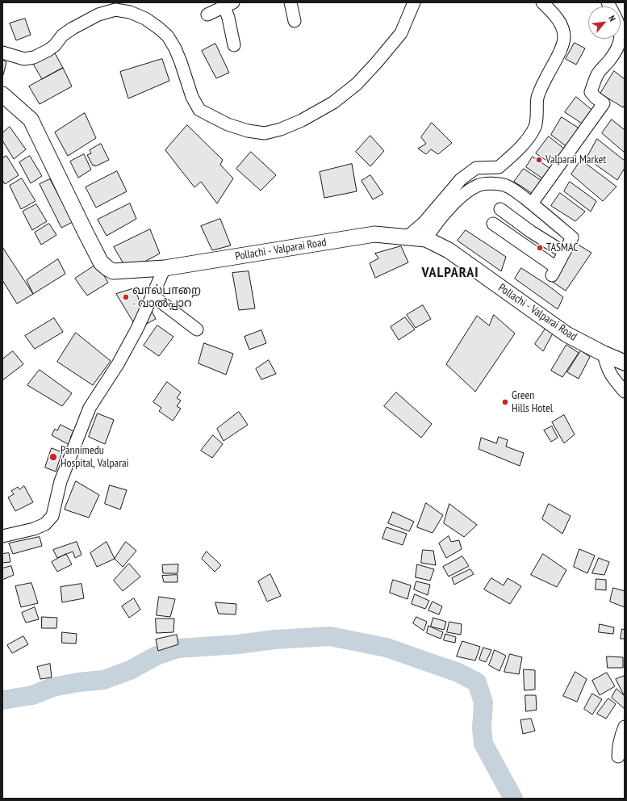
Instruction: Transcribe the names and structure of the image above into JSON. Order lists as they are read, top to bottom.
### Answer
{
  "streets": {
    "main road": ["Pollachi - Valparai Road"]
  },
  "districts": ["VALPARAI"],
  "places": [
    "Valparai Market",
    "TASMAC",
    "வால்பாறை - വാൽപ്പാറ",
    "Green Hills Hotel",
    "Pannimedu Hospital, Valparai"
  ],
  "north": "top right"
}
